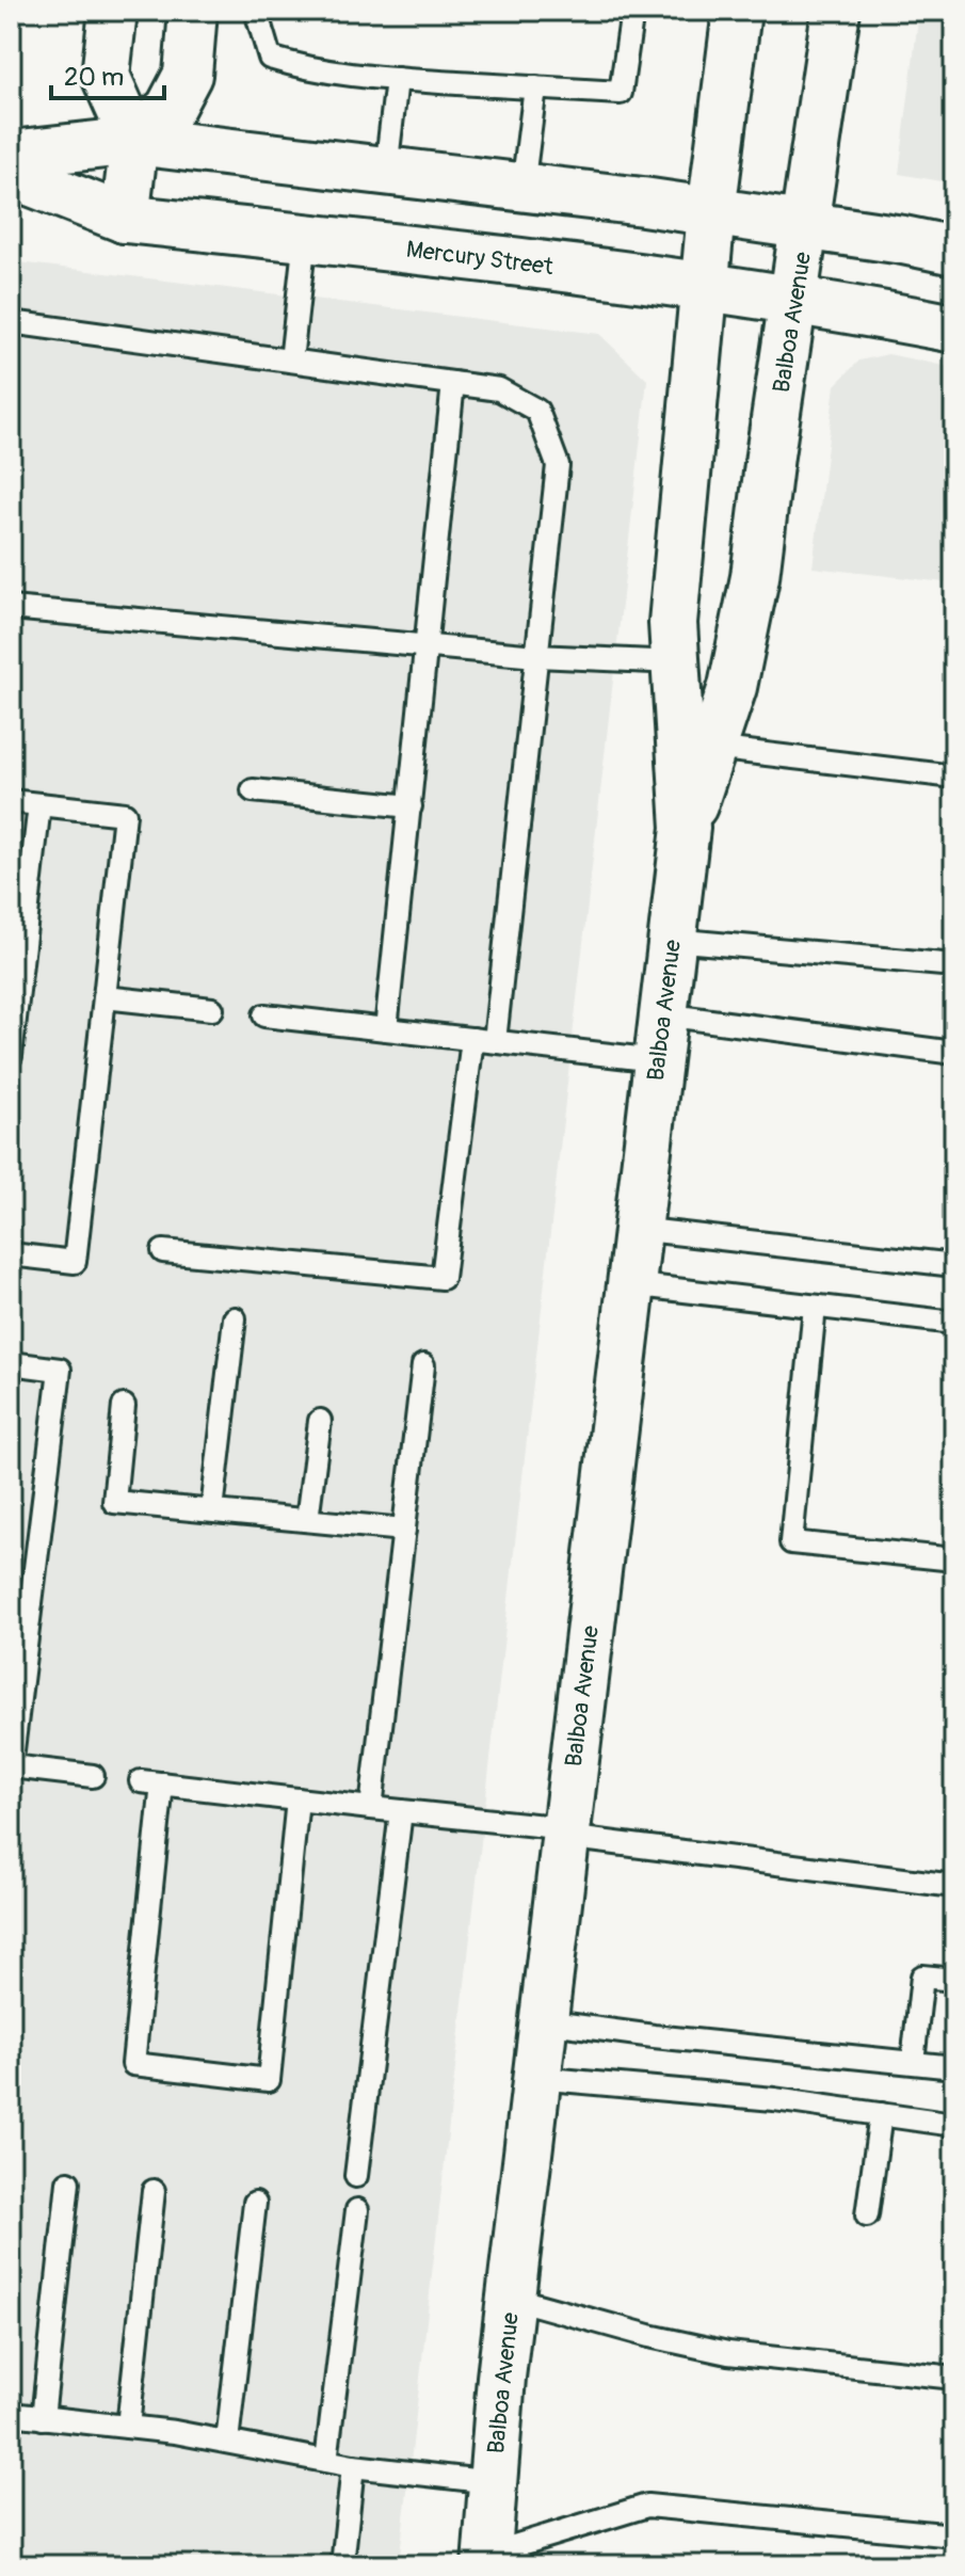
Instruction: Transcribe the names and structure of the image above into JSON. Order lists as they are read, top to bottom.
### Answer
{
  "streets": {
    "main road": ["Mercury Street", "Balboa Avenue"]
  },
  "crossings": [
    ["Mercury Street", "Balboa Avenue"]
  ],
  "scale_bar": "20 m"
}
